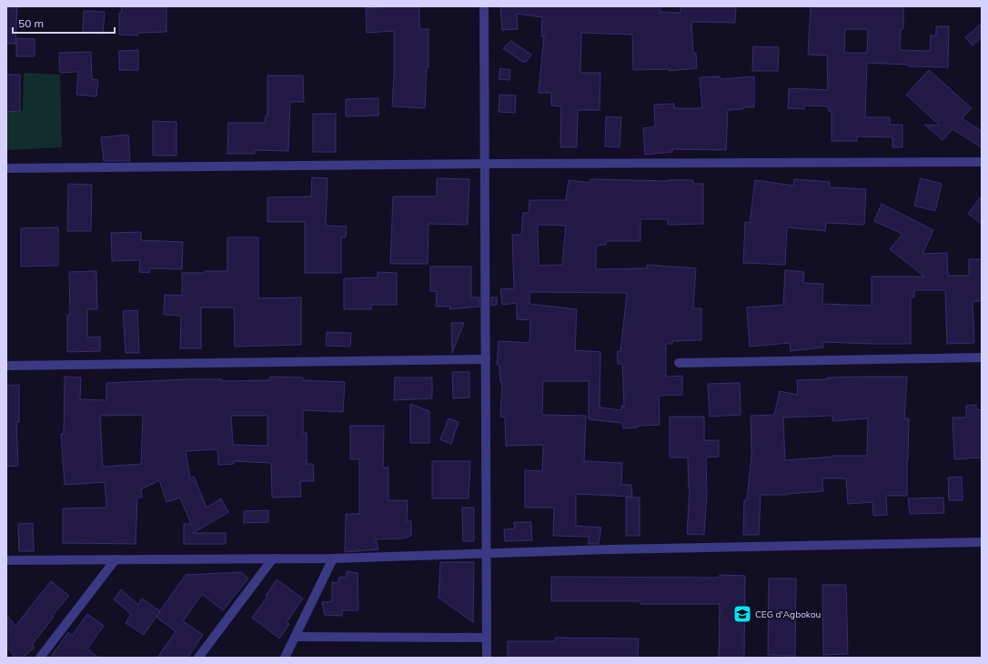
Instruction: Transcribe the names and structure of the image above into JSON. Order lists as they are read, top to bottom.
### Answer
{
  "places": {
    "school or university": ["CEG d'Agbokou"]
  },
  "scale_bar": "50 m"
}
